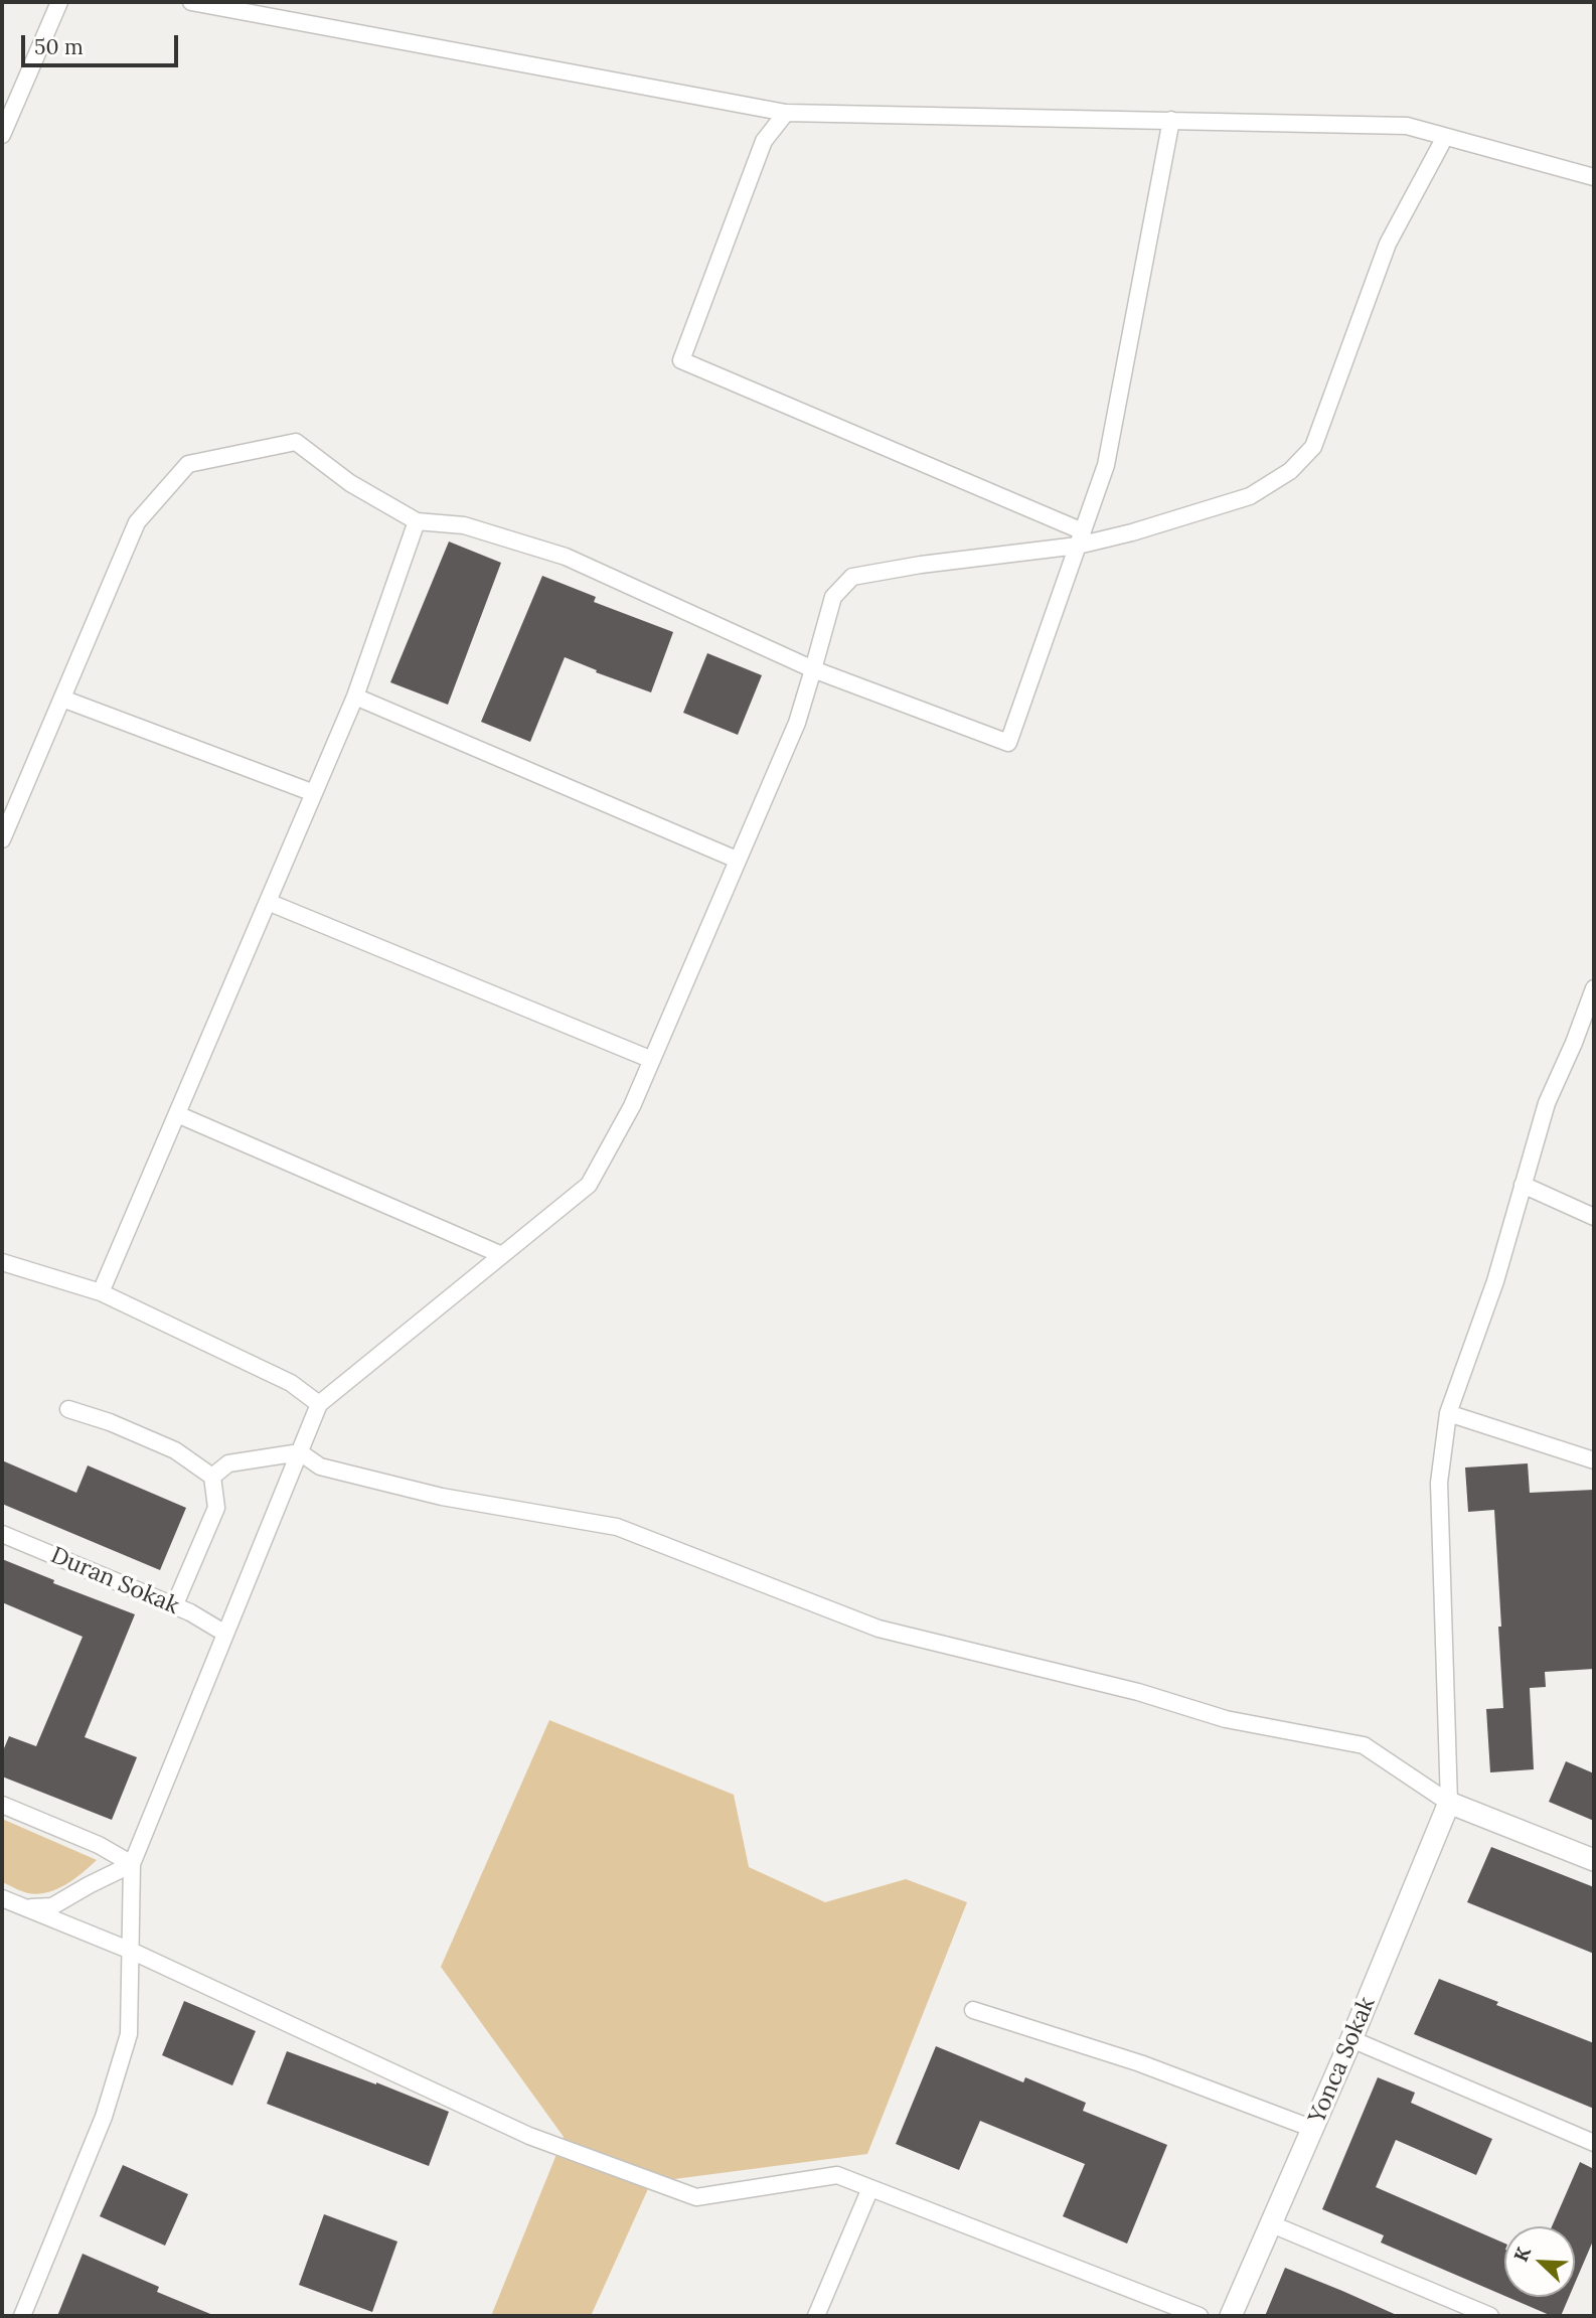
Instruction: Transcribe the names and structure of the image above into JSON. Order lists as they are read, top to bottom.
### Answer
{
  "streets": {
    "street": ["Duran Sokak", "Yonca Sokak"]
  },
  "scale_bar": "50 m",
  "north": "top left"
}
